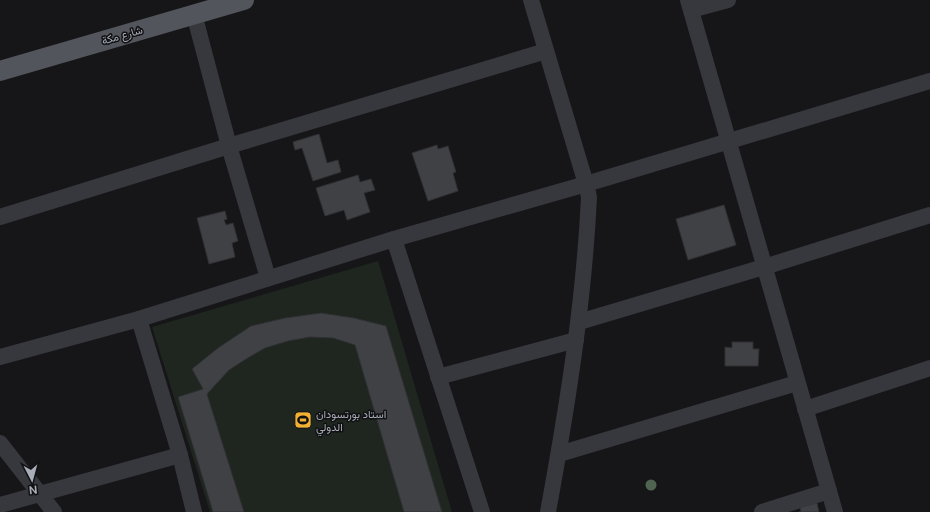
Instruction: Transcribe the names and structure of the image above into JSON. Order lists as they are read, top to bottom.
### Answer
{
  "streets": {
    "main road": ["شارع مكة"]
  },
  "places": {
    "sports": ["استاد بورتسودان الدولي"]
  },
  "north": "bottom"
}
